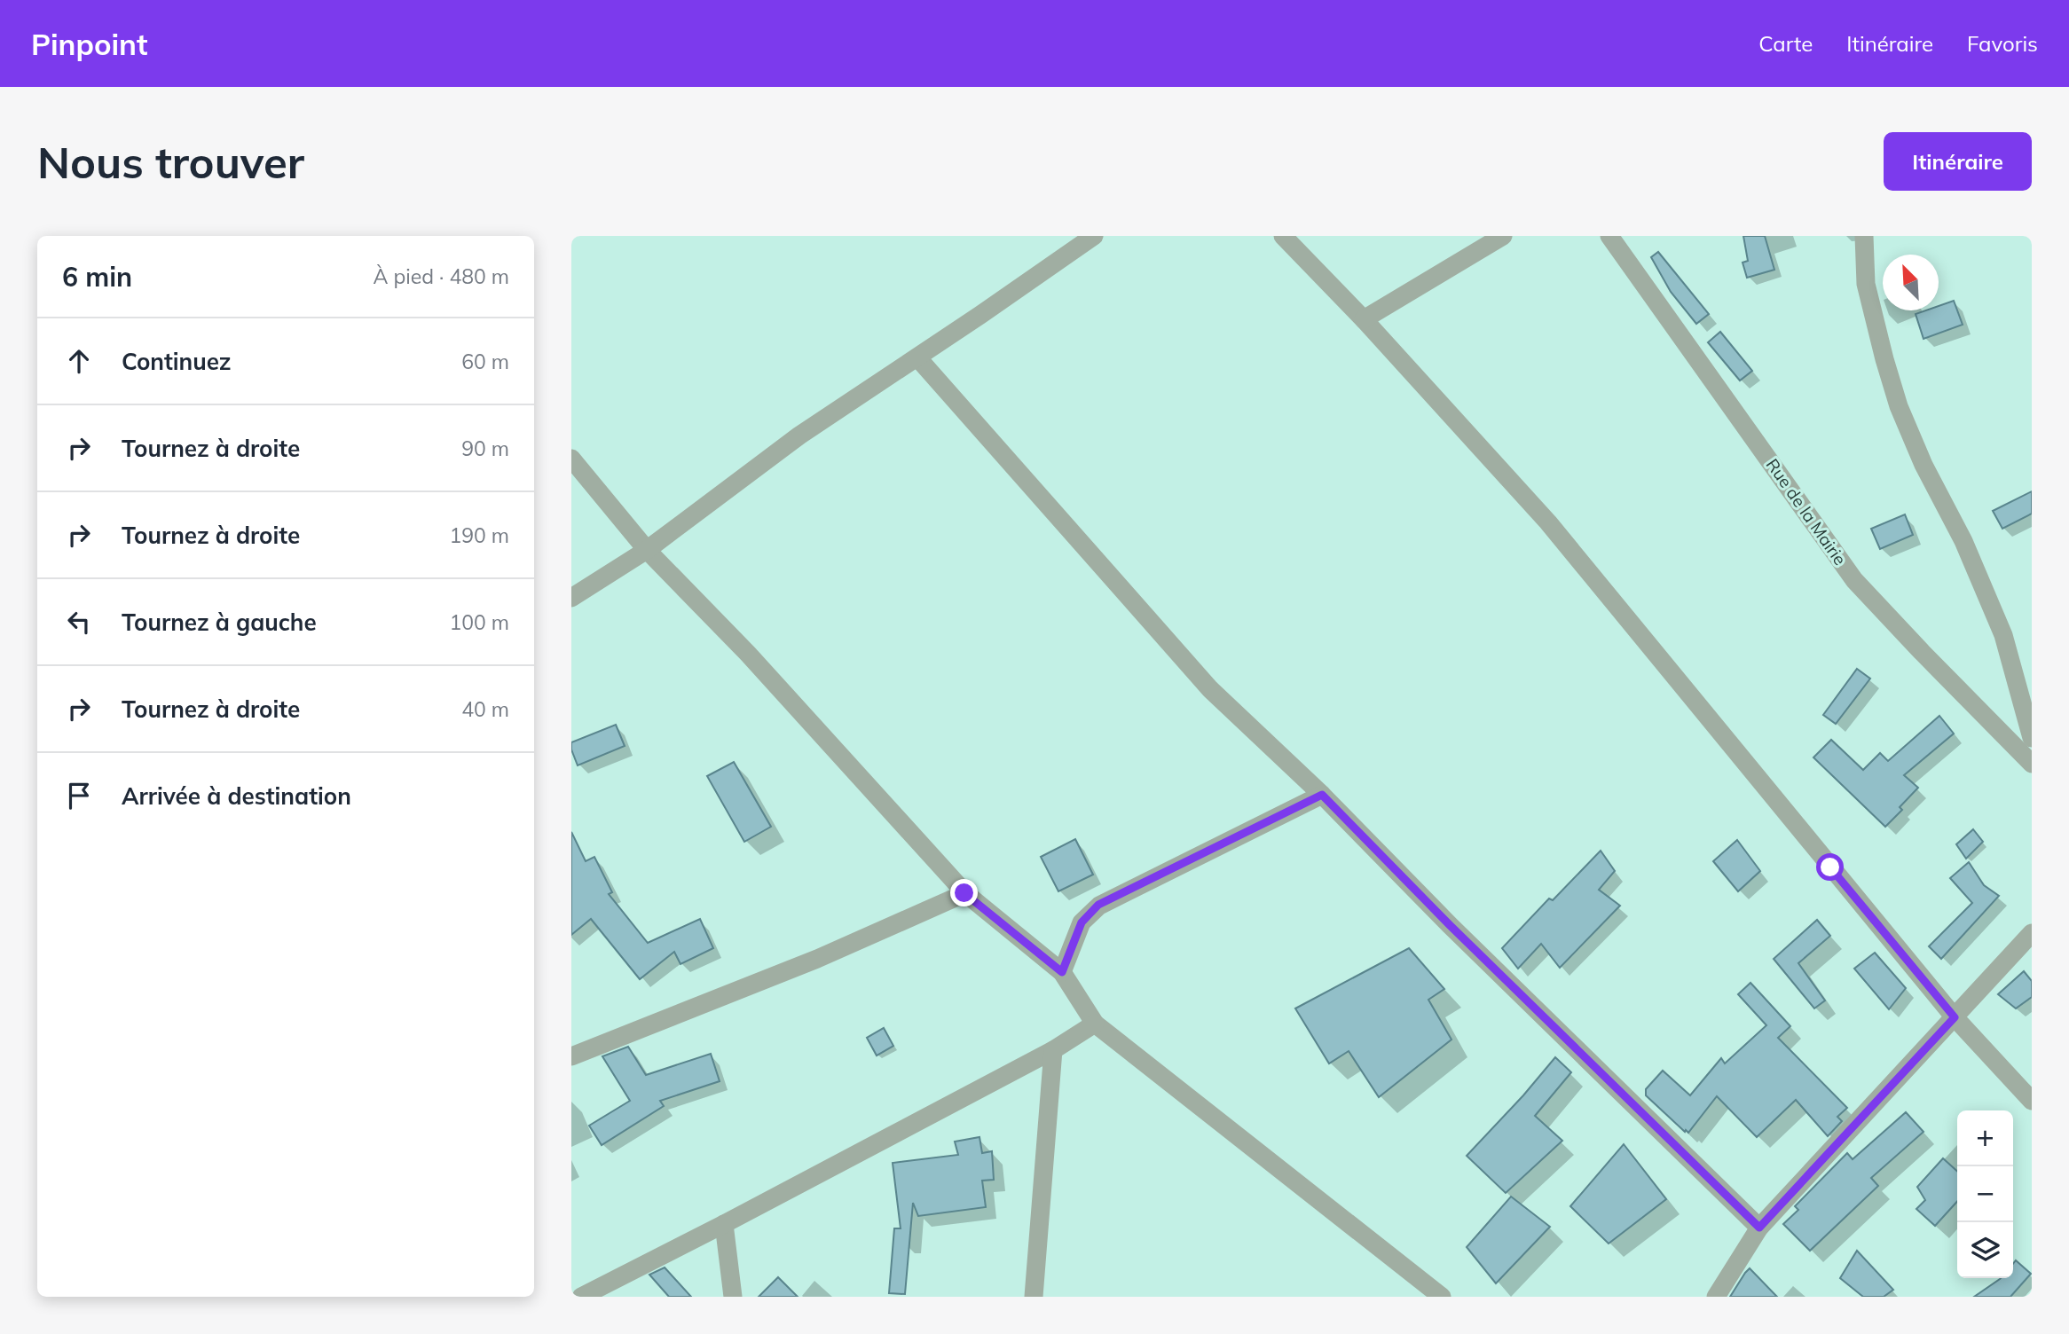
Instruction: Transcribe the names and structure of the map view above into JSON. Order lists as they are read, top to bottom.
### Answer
{
  "streets": {
    "street": ["Rue de la Mairie"]
  },
  "north": "top left",
  "page": {
    "header": "Pinpoint",
    "nav": ["Carte", "Itinéraire", "Favoris"],
    "buttons": "Itinéraire",
    "title": "Nous trouver",
    "heading": ["6 min", "À pied · 480 m"],
    "list": [
      ["Continuez", "60 m"],
      ["Tournez à droite", "90 m"],
      ["Tournez à droite", "190 m"],
      ["Tournez à gauche", "100 m"],
      ["Tournez à droite", "40 m"],
      "Arrivée à destination"
    ],
    "map_buttons": ["+", "−"]
  }
}
